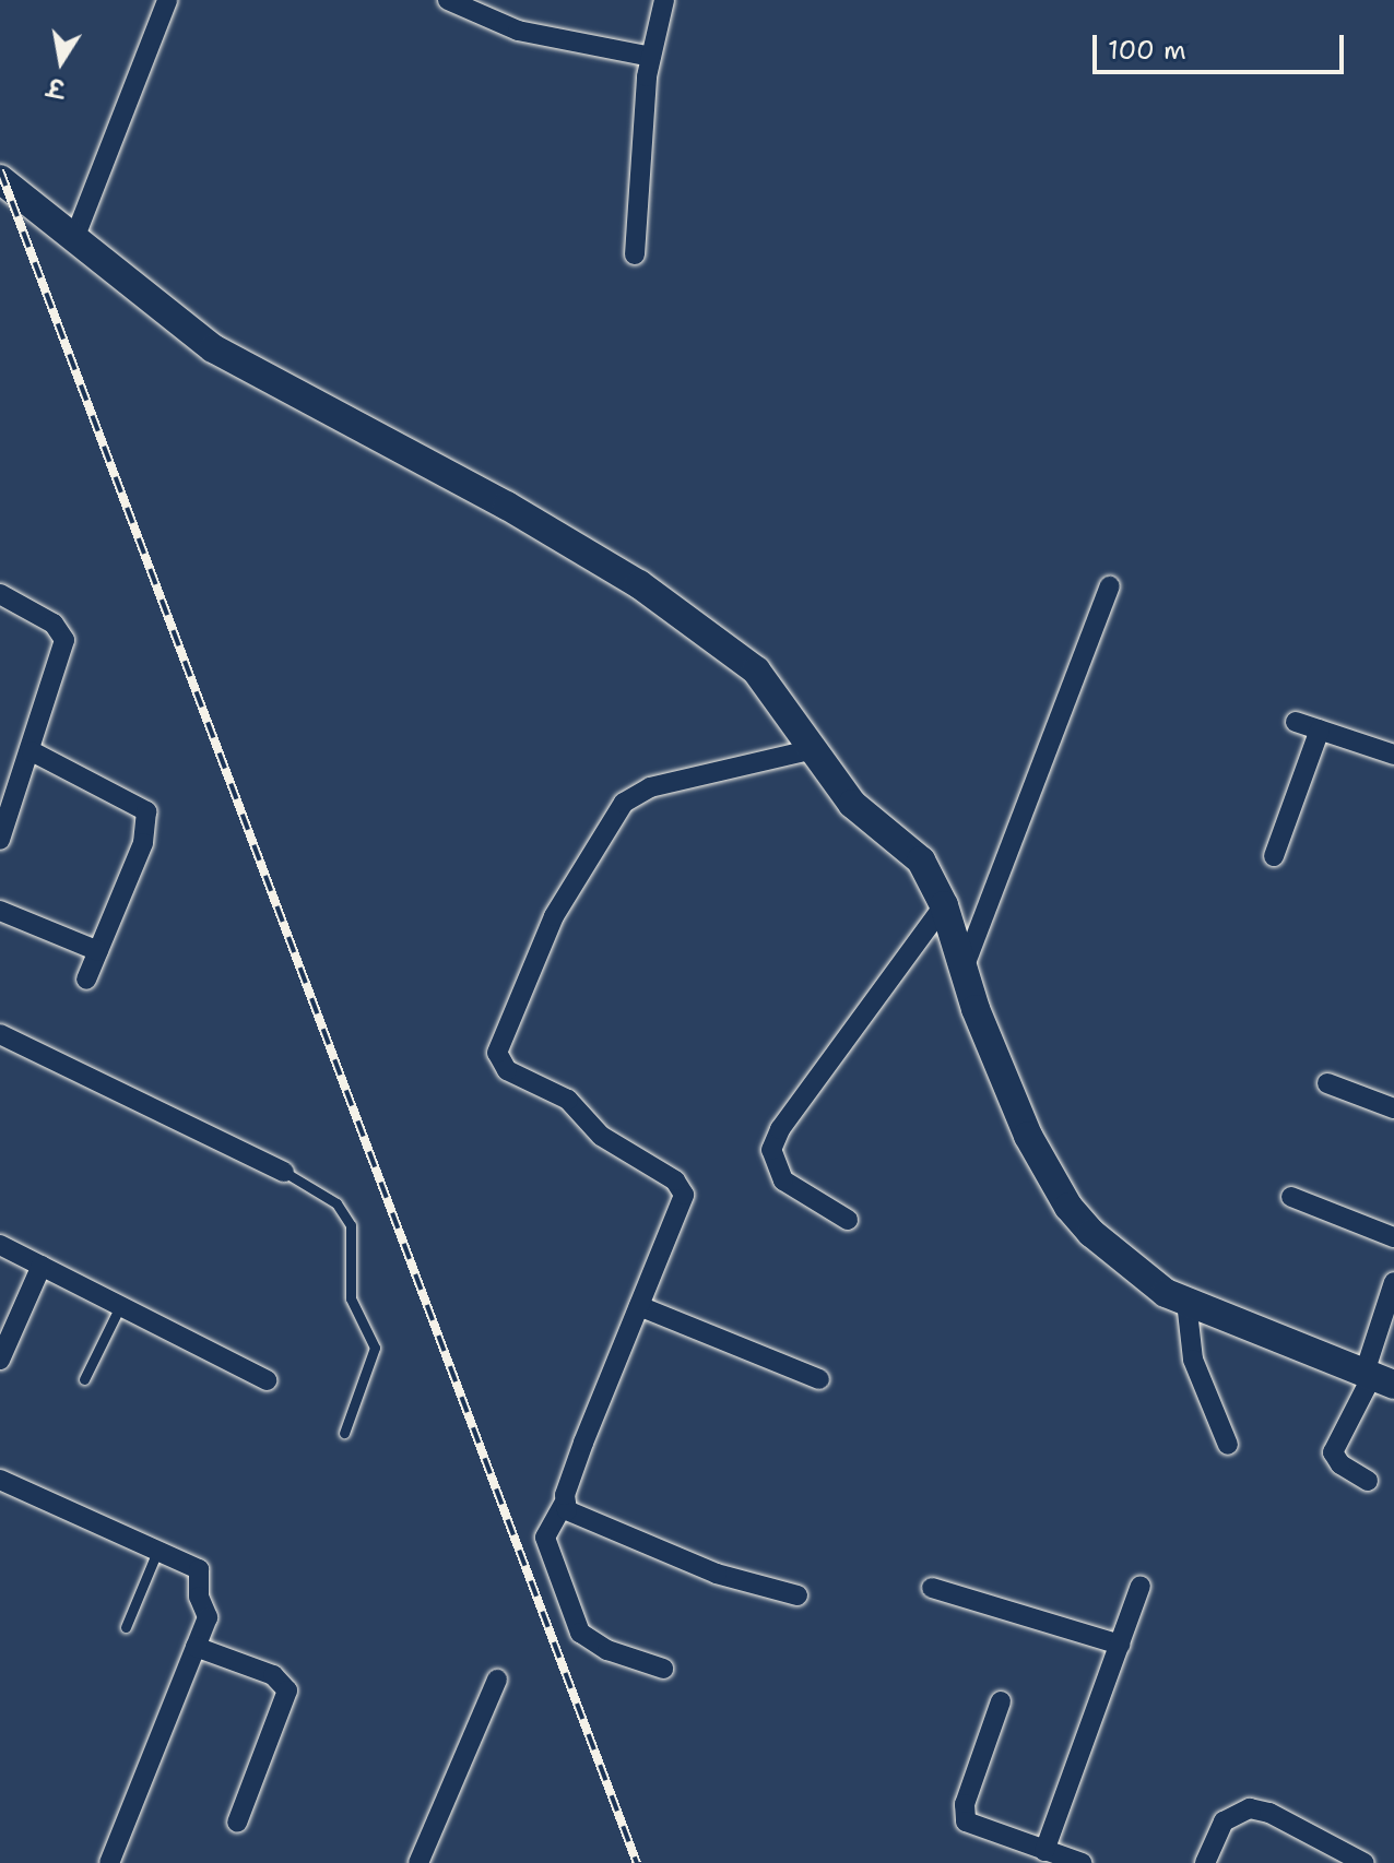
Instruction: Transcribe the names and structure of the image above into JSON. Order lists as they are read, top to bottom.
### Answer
{
  "scale_bar": "100 m",
  "north": "bottom"
}
